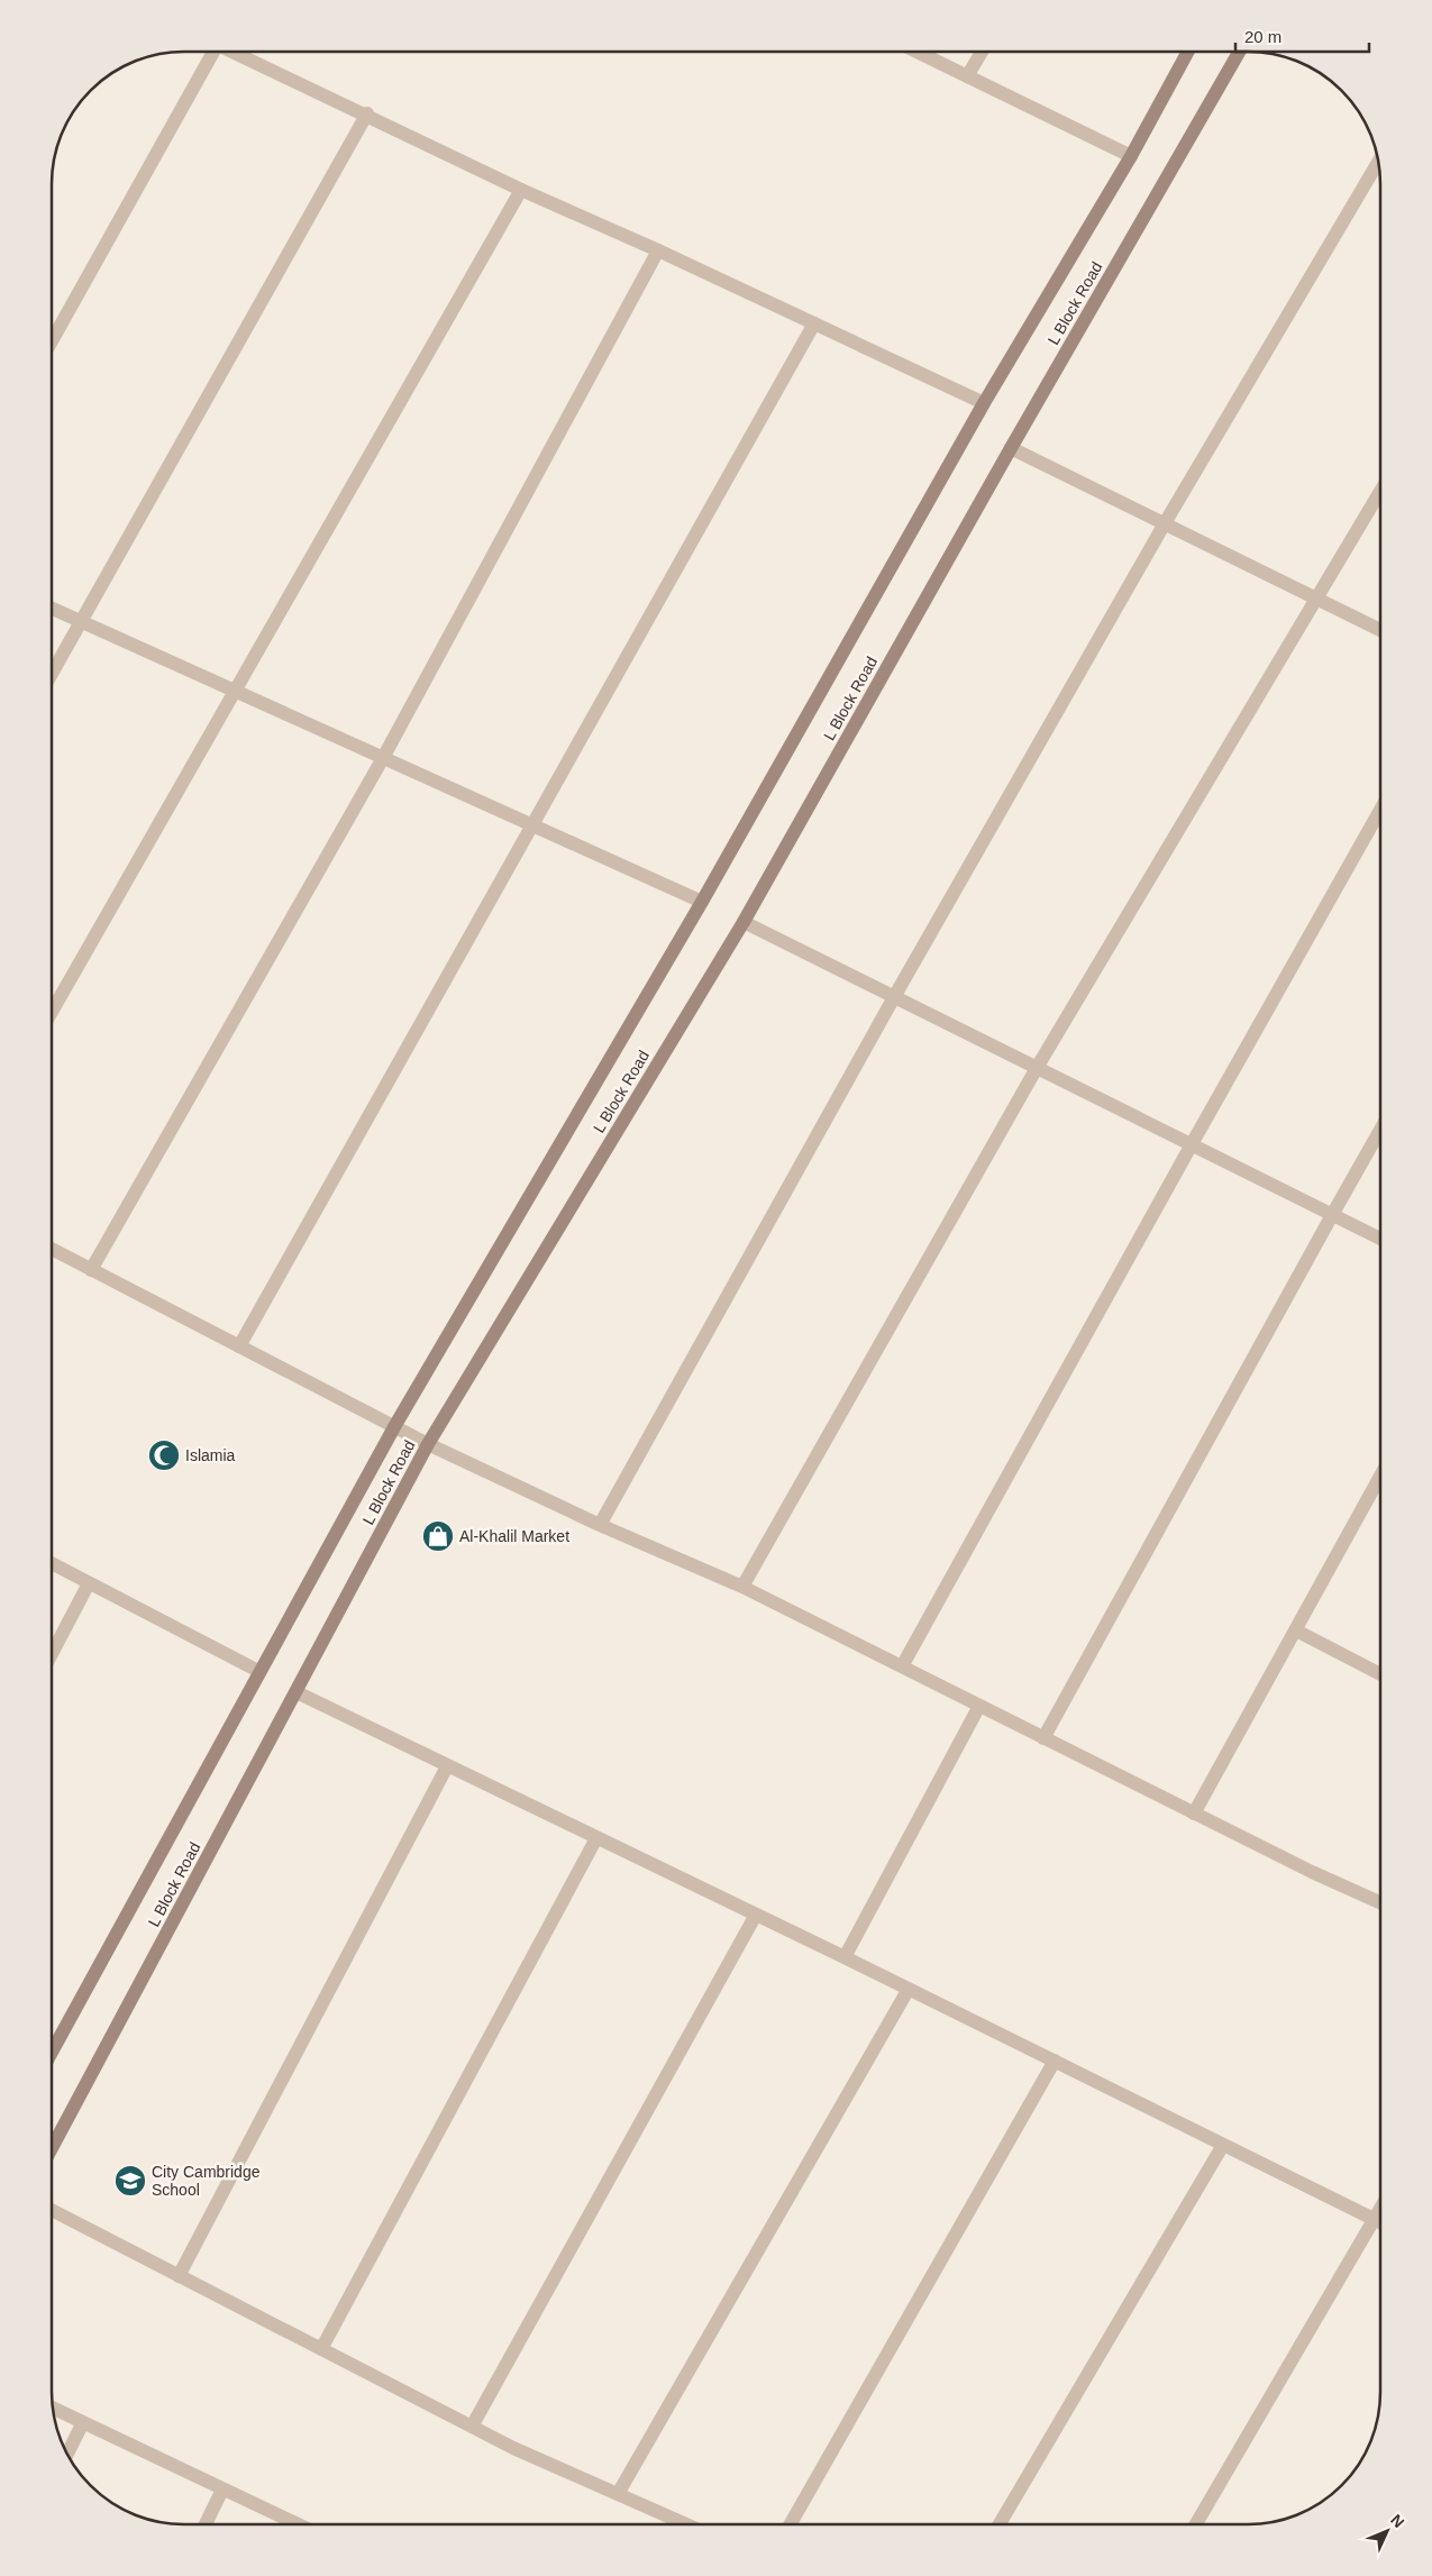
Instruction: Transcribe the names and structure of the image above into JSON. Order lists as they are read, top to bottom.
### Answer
{
  "streets": {
    "main road": ["L Block Road"]
  },
  "places": {
    "mosque": ["Islamia"],
    "shop": ["Al-Khalil Market"],
    "school or university": ["City Cambridge School"]
  },
  "scale_bar": "20 m",
  "north": "top right"
}
